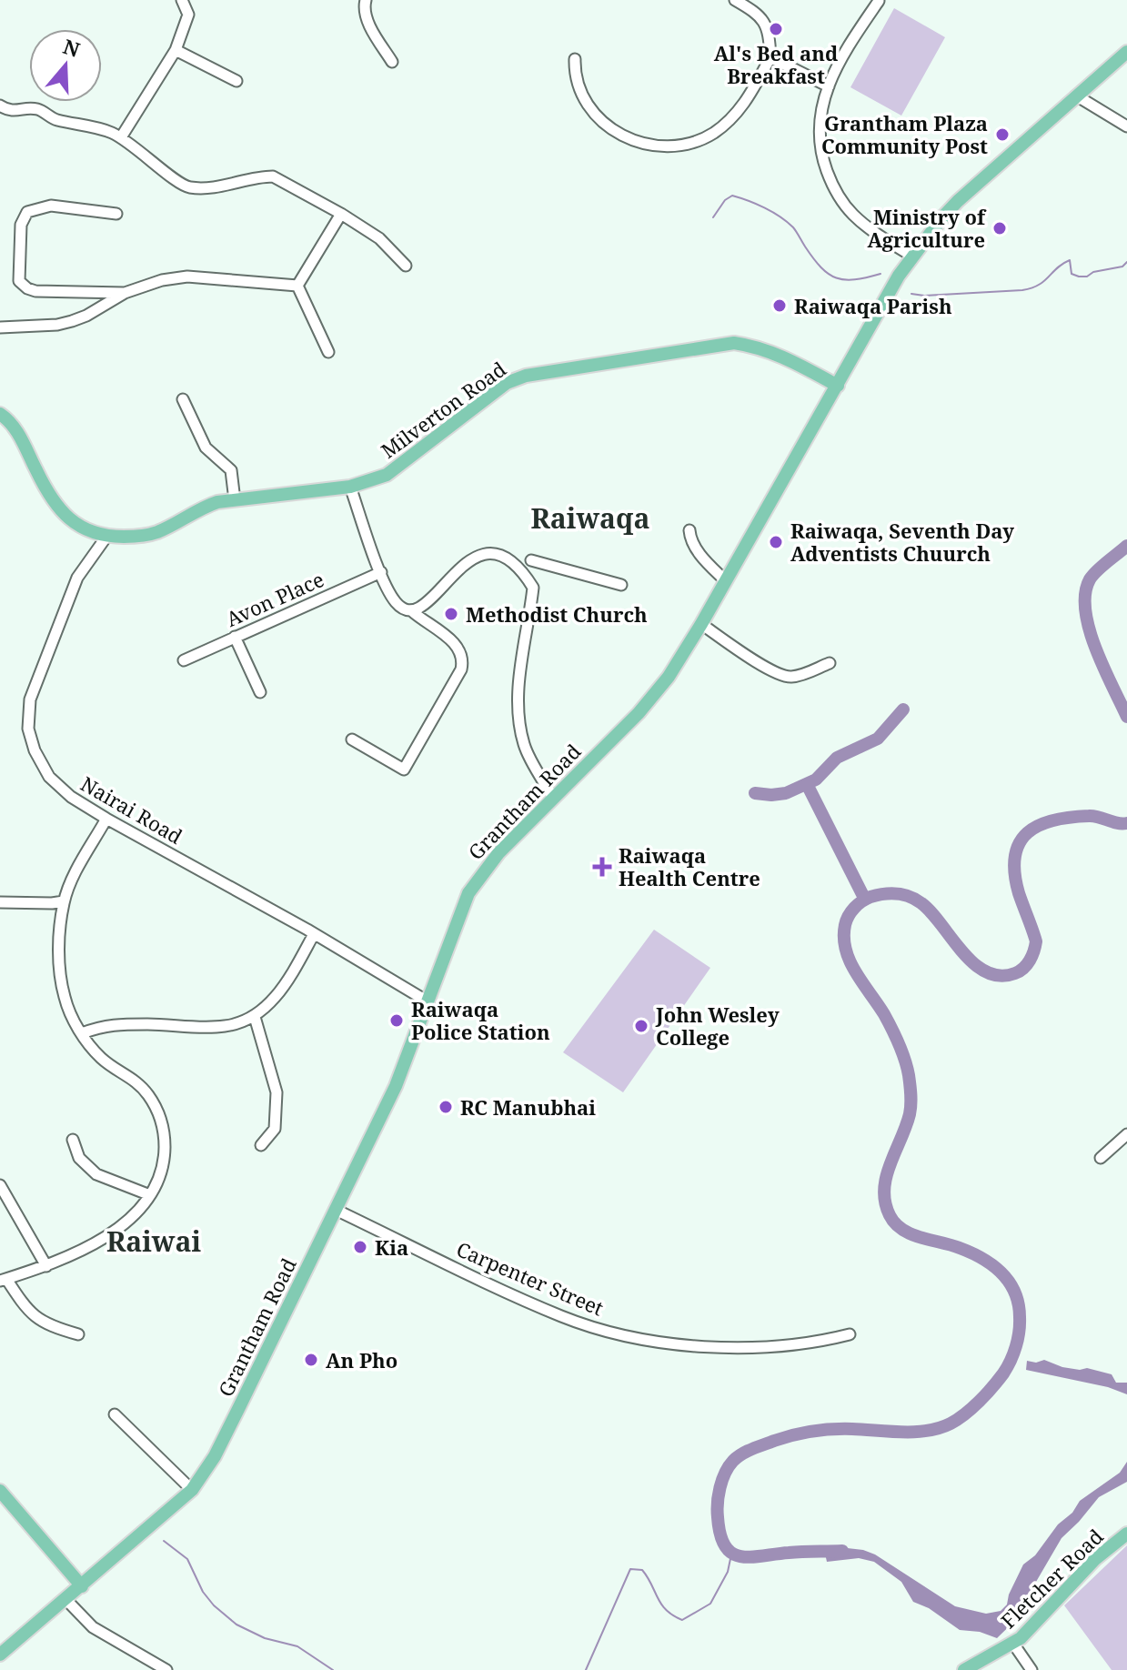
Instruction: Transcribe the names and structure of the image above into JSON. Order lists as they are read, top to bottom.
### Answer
{
  "streets": {
    "main road": ["Milverton Road", "Grantham Road", "Fletcher Road"],
    "street": ["Avon Place", "Nairai Road", "Carpenter Street"]
  },
  "crossings": [
    ["Milverton Road", "Grantham Road"],
    ["Milverton Road", "Nairai Road"],
    ["Grantham Road", "Nairai Road"],
    ["Grantham Road", "Carpenter Street"]
  ],
  "districts": ["Raiwaqa", "Raiwai"],
  "places": {
    "other": [
      "Al's Bed and Breakfast",
      "Grantham Plaza Community Post",
      "Ministry of Agriculture",
      "Raiwaqa Parish",
      "Raiwaqa, Seventh Day Adventists Chuurch",
      "Methodist Church",
      "Raiwaqa Police Station",
      "John Wesley College",
      "RC Manubhai",
      "Kia",
      "An Pho"
    ],
    "health": ["Raiwaqa Health Centre"]
  },
  "north": "top"
}
